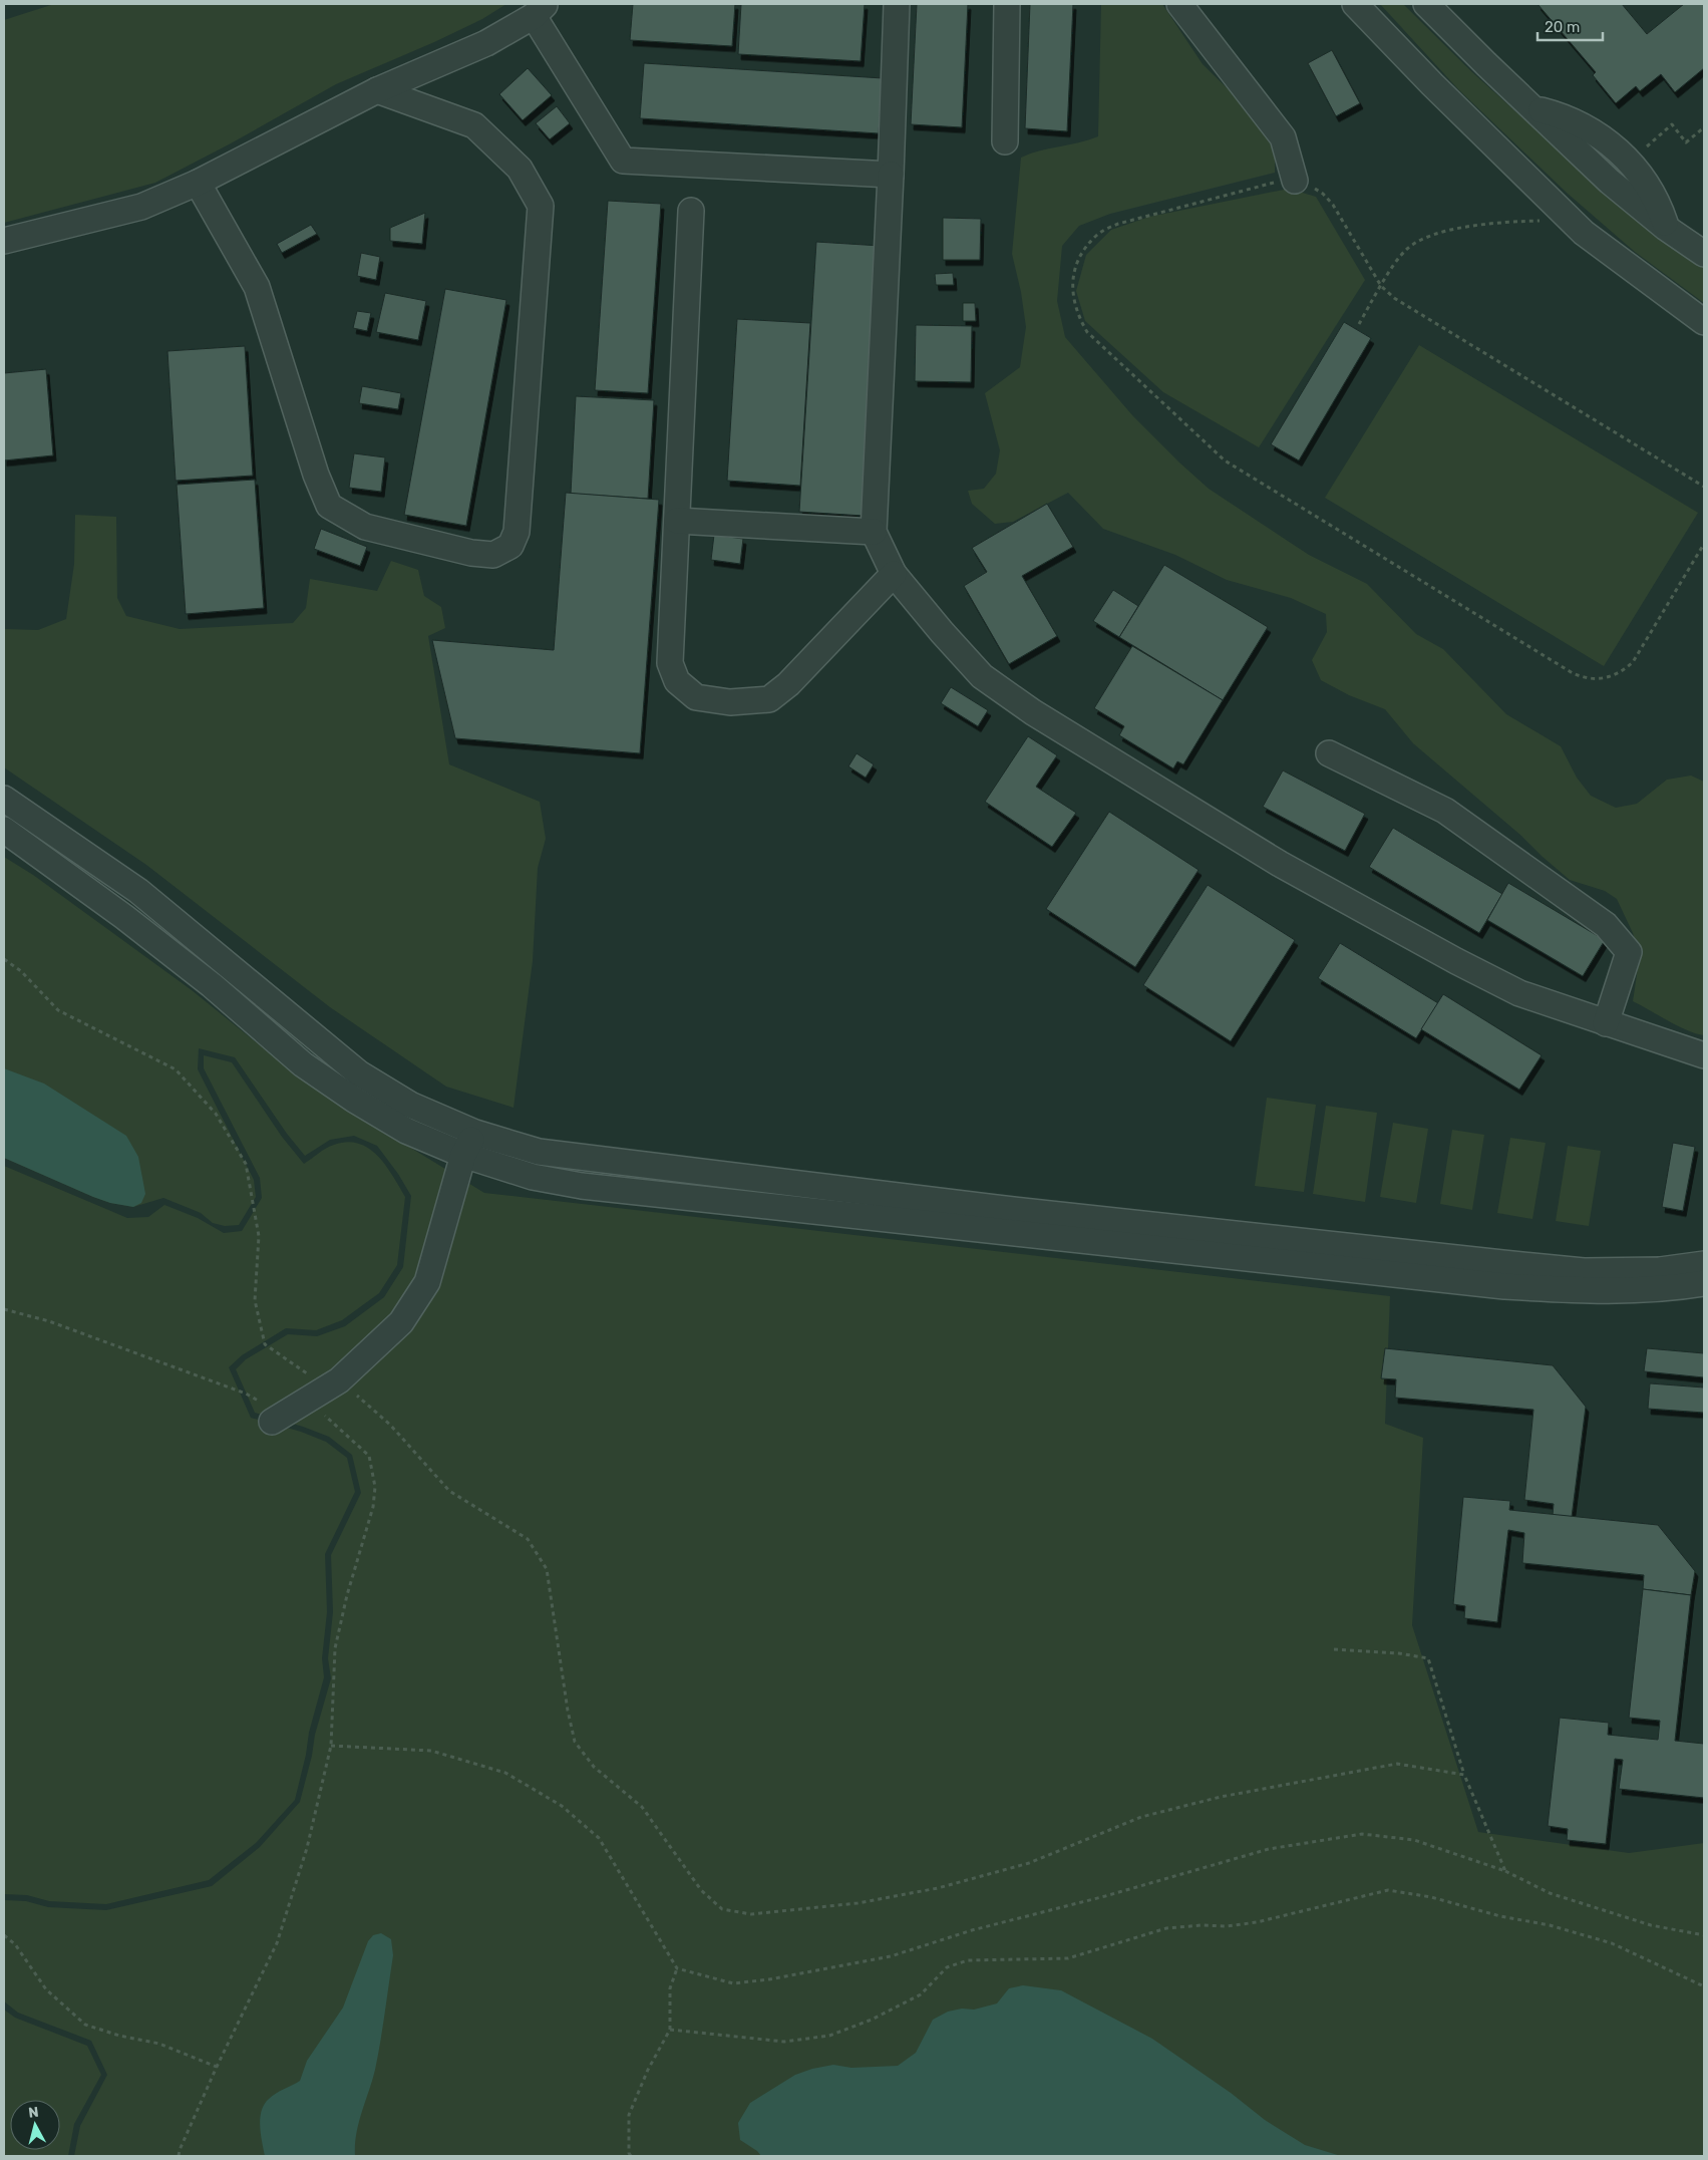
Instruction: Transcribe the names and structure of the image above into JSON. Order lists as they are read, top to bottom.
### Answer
{
  "scale_bar": "20 m",
  "north": "top"
}
